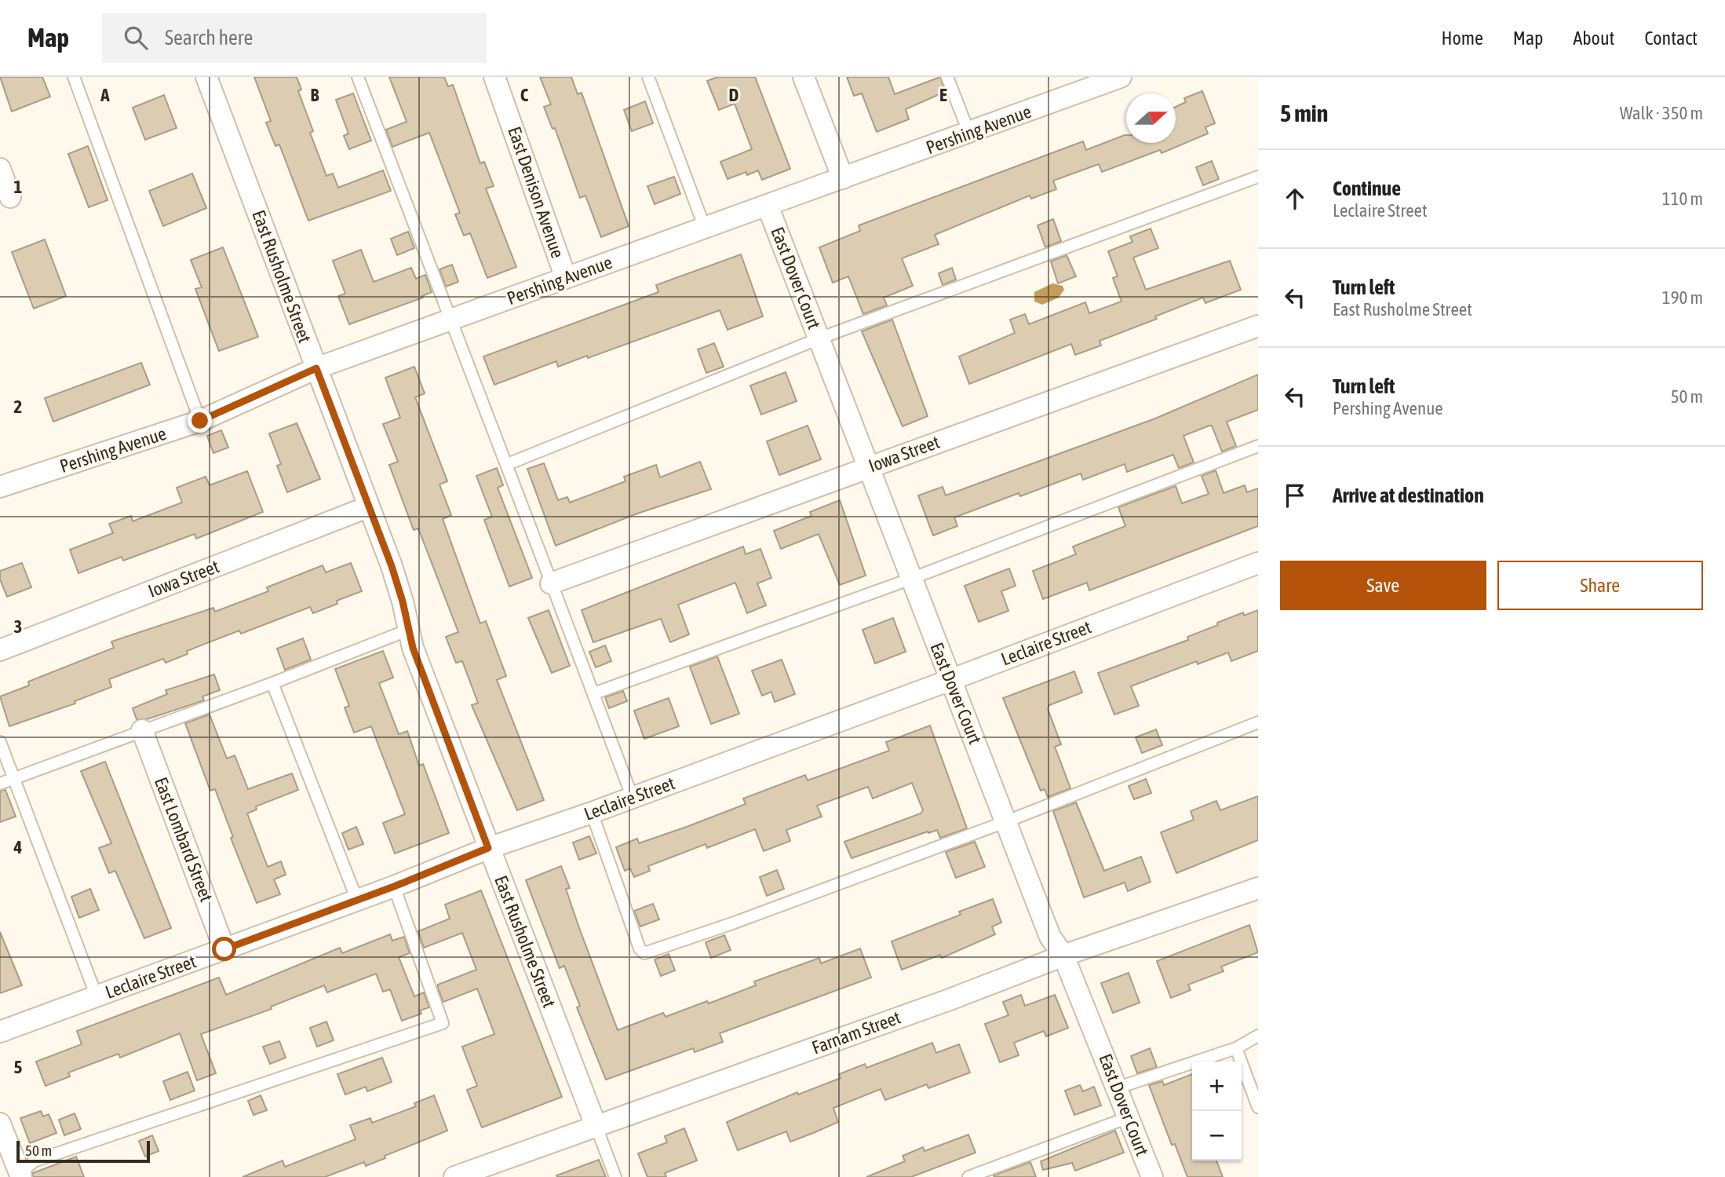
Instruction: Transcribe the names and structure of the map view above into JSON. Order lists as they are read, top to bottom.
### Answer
{
  "streets": {
    "street": [
      "Pershing Avenue",
      "East Denison Avenue",
      "East Rusholme Street",
      "East Dover Court",
      "Iowa Street",
      "Leclaire Street",
      "East Lombard Street",
      "Farnam Street"
    ]
  },
  "crossings": [
    ["Pershing Avenue", "East Denison Avenue"],
    ["Pershing Avenue", "East Rusholme Street"],
    ["Pershing Avenue", "East Dover Court"],
    ["East Rusholme Street", "Iowa Street"],
    ["East Rusholme Street", "Leclaire Street"],
    ["East Rusholme Street", "Farnam Street"],
    ["East Dover Court", "Iowa Street"],
    ["East Dover Court", "Leclaire Street"],
    ["East Dover Court", "Farnam Street"],
    ["Leclaire Street", "East Lombard Street"]
  ],
  "scale_bar": "50 m",
  "north": "right",
  "page": {
    "header": "Map",
    "search": "Search here",
    "nav": [
      "Home",
      "Map",
      "About",
      "Contact"
    ],
    "heading": ["5 min", "Walk · 350 m"],
    "list": [
      ["Continue", "Leclaire Street", "110 m"],
      ["Turn left", "East Rusholme Street", "190 m"],
      ["Turn left", "Pershing Avenue", "50 m"],
      "Arrive at destination"
    ],
    "buttons": ["Save", "Share"],
    "map_buttons": ["+", "−"],
    "scale": "50 m"
  },
  "grid": {
    "columns": [
      "A",
      "B",
      "C",
      "D",
      "E"
    ],
    "rows": [
      "1",
      "2",
      "3",
      "4",
      "5"
    ]
  }
}
